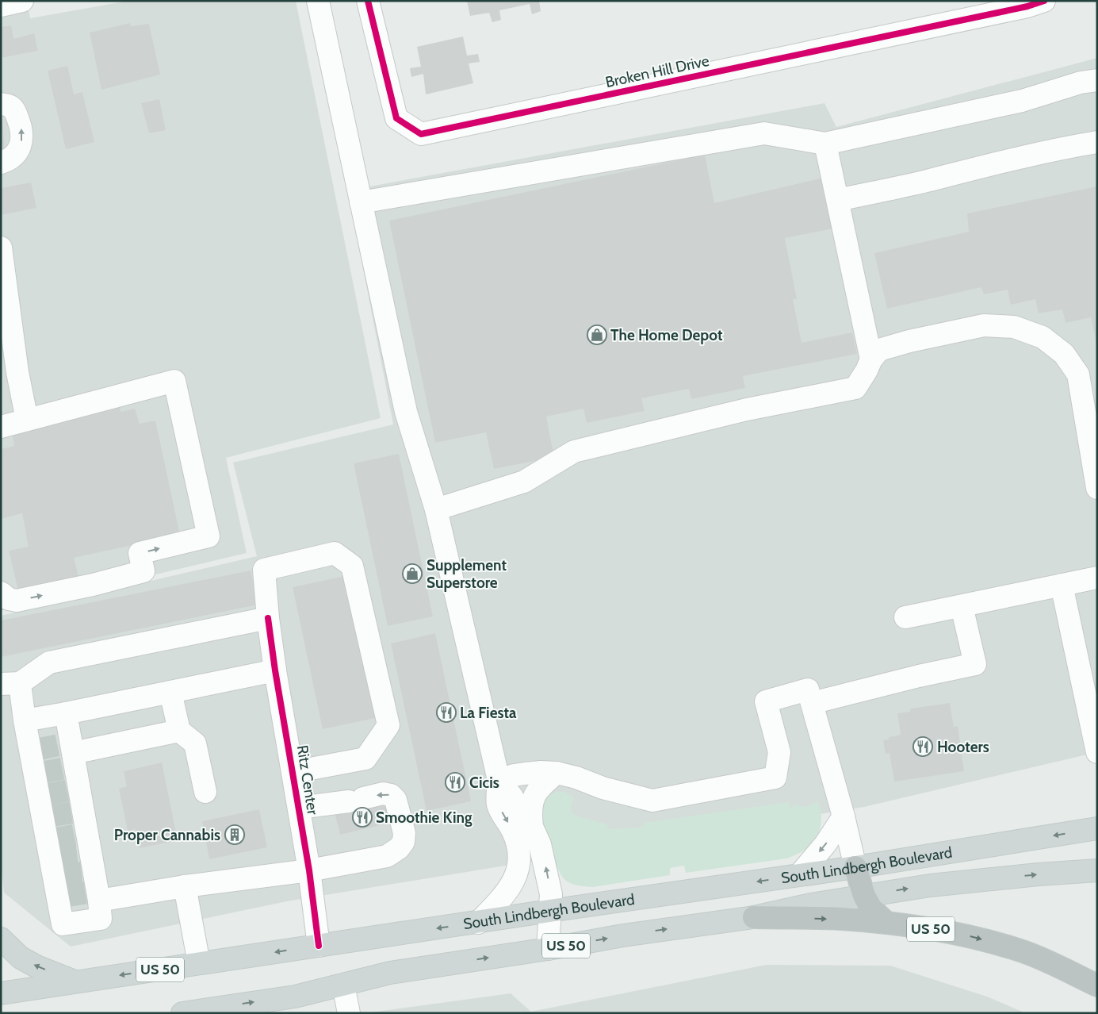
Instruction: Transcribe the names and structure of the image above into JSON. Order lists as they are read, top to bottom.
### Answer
{
  "streets": {
    "highway": ["US 50"],
    "main road": ["South Lindbergh Boulevard"],
    "street": ["Broken Hill Drive", "Ritz Center"]
  },
  "crossings": [
    ["Ritz Center", "South Lindbergh Boulevard"],
    ["South Lindbergh Boulevard", "US 50"]
  ],
  "places": {
    "shop": ["The Home Depot", "Supplement Superstore"],
    "restaurant": [
      "La Fiesta",
      "Hooters",
      "Cicis",
      "Smoothie King"
    ],
    "building": ["Proper Cannabis"]
  }
}
